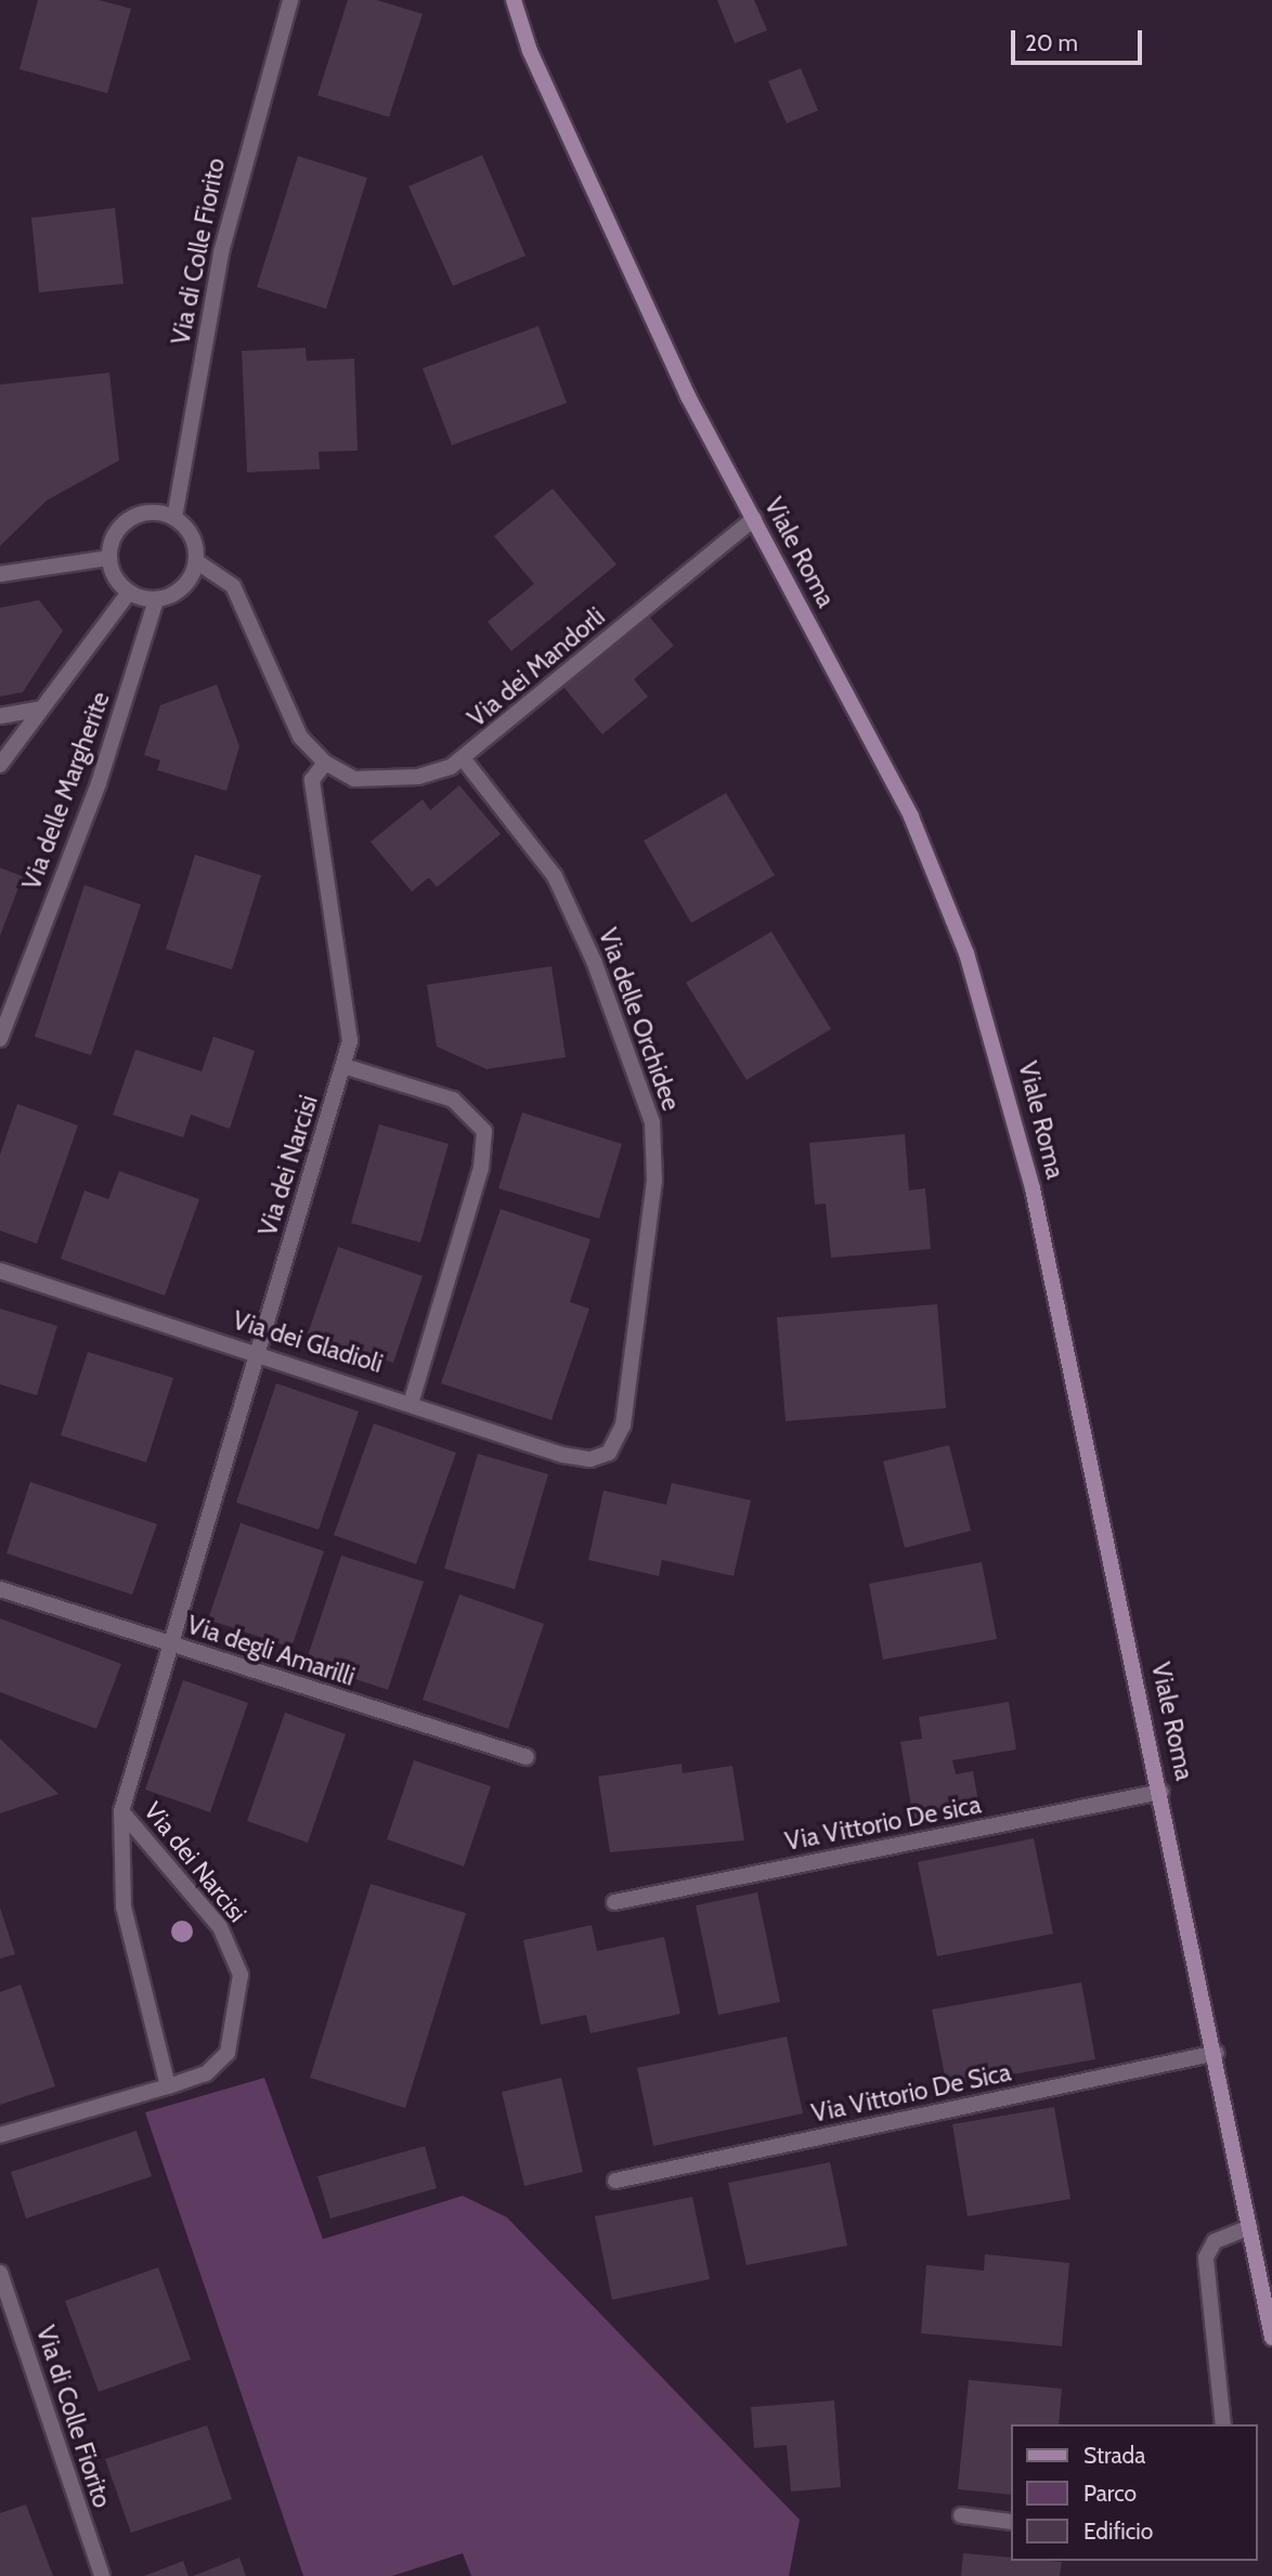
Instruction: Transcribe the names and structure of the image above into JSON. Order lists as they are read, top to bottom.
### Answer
{
  "streets": {
    "street": [
      "Via di Colle Fiorito",
      "Viale Roma",
      "Via dei Mandorli",
      "Via delle Margherite",
      "Via delle Orchidee",
      "Via dei Narcisi",
      "Via dei Gladioli",
      "Via degli Amarilli",
      "Via Vittorio De sica",
      "Via Vittorio De Sica"
    ]
  },
  "crossings": [
    ["Via di Colle Fiorito", "Via delle Margherite"],
    ["Viale Roma", "Via dei Mandorli"],
    ["Viale Roma", "Via Vittorio De sica"],
    ["Viale Roma", "Via Vittorio De Sica"],
    ["Via dei Mandorli", "Via delle Orchidee"],
    ["Via dei Mandorli", "Via dei Narcisi"],
    ["Via delle Orchidee", "Via dei Gladioli"],
    ["Via dei Narcisi", "Via dei Gladioli"],
    ["Via dei Narcisi", "Via degli Amarilli"]
  ],
  "legend": ["Strada", "Parco", "Edificio"],
  "scale_bar": "20 m"
}
